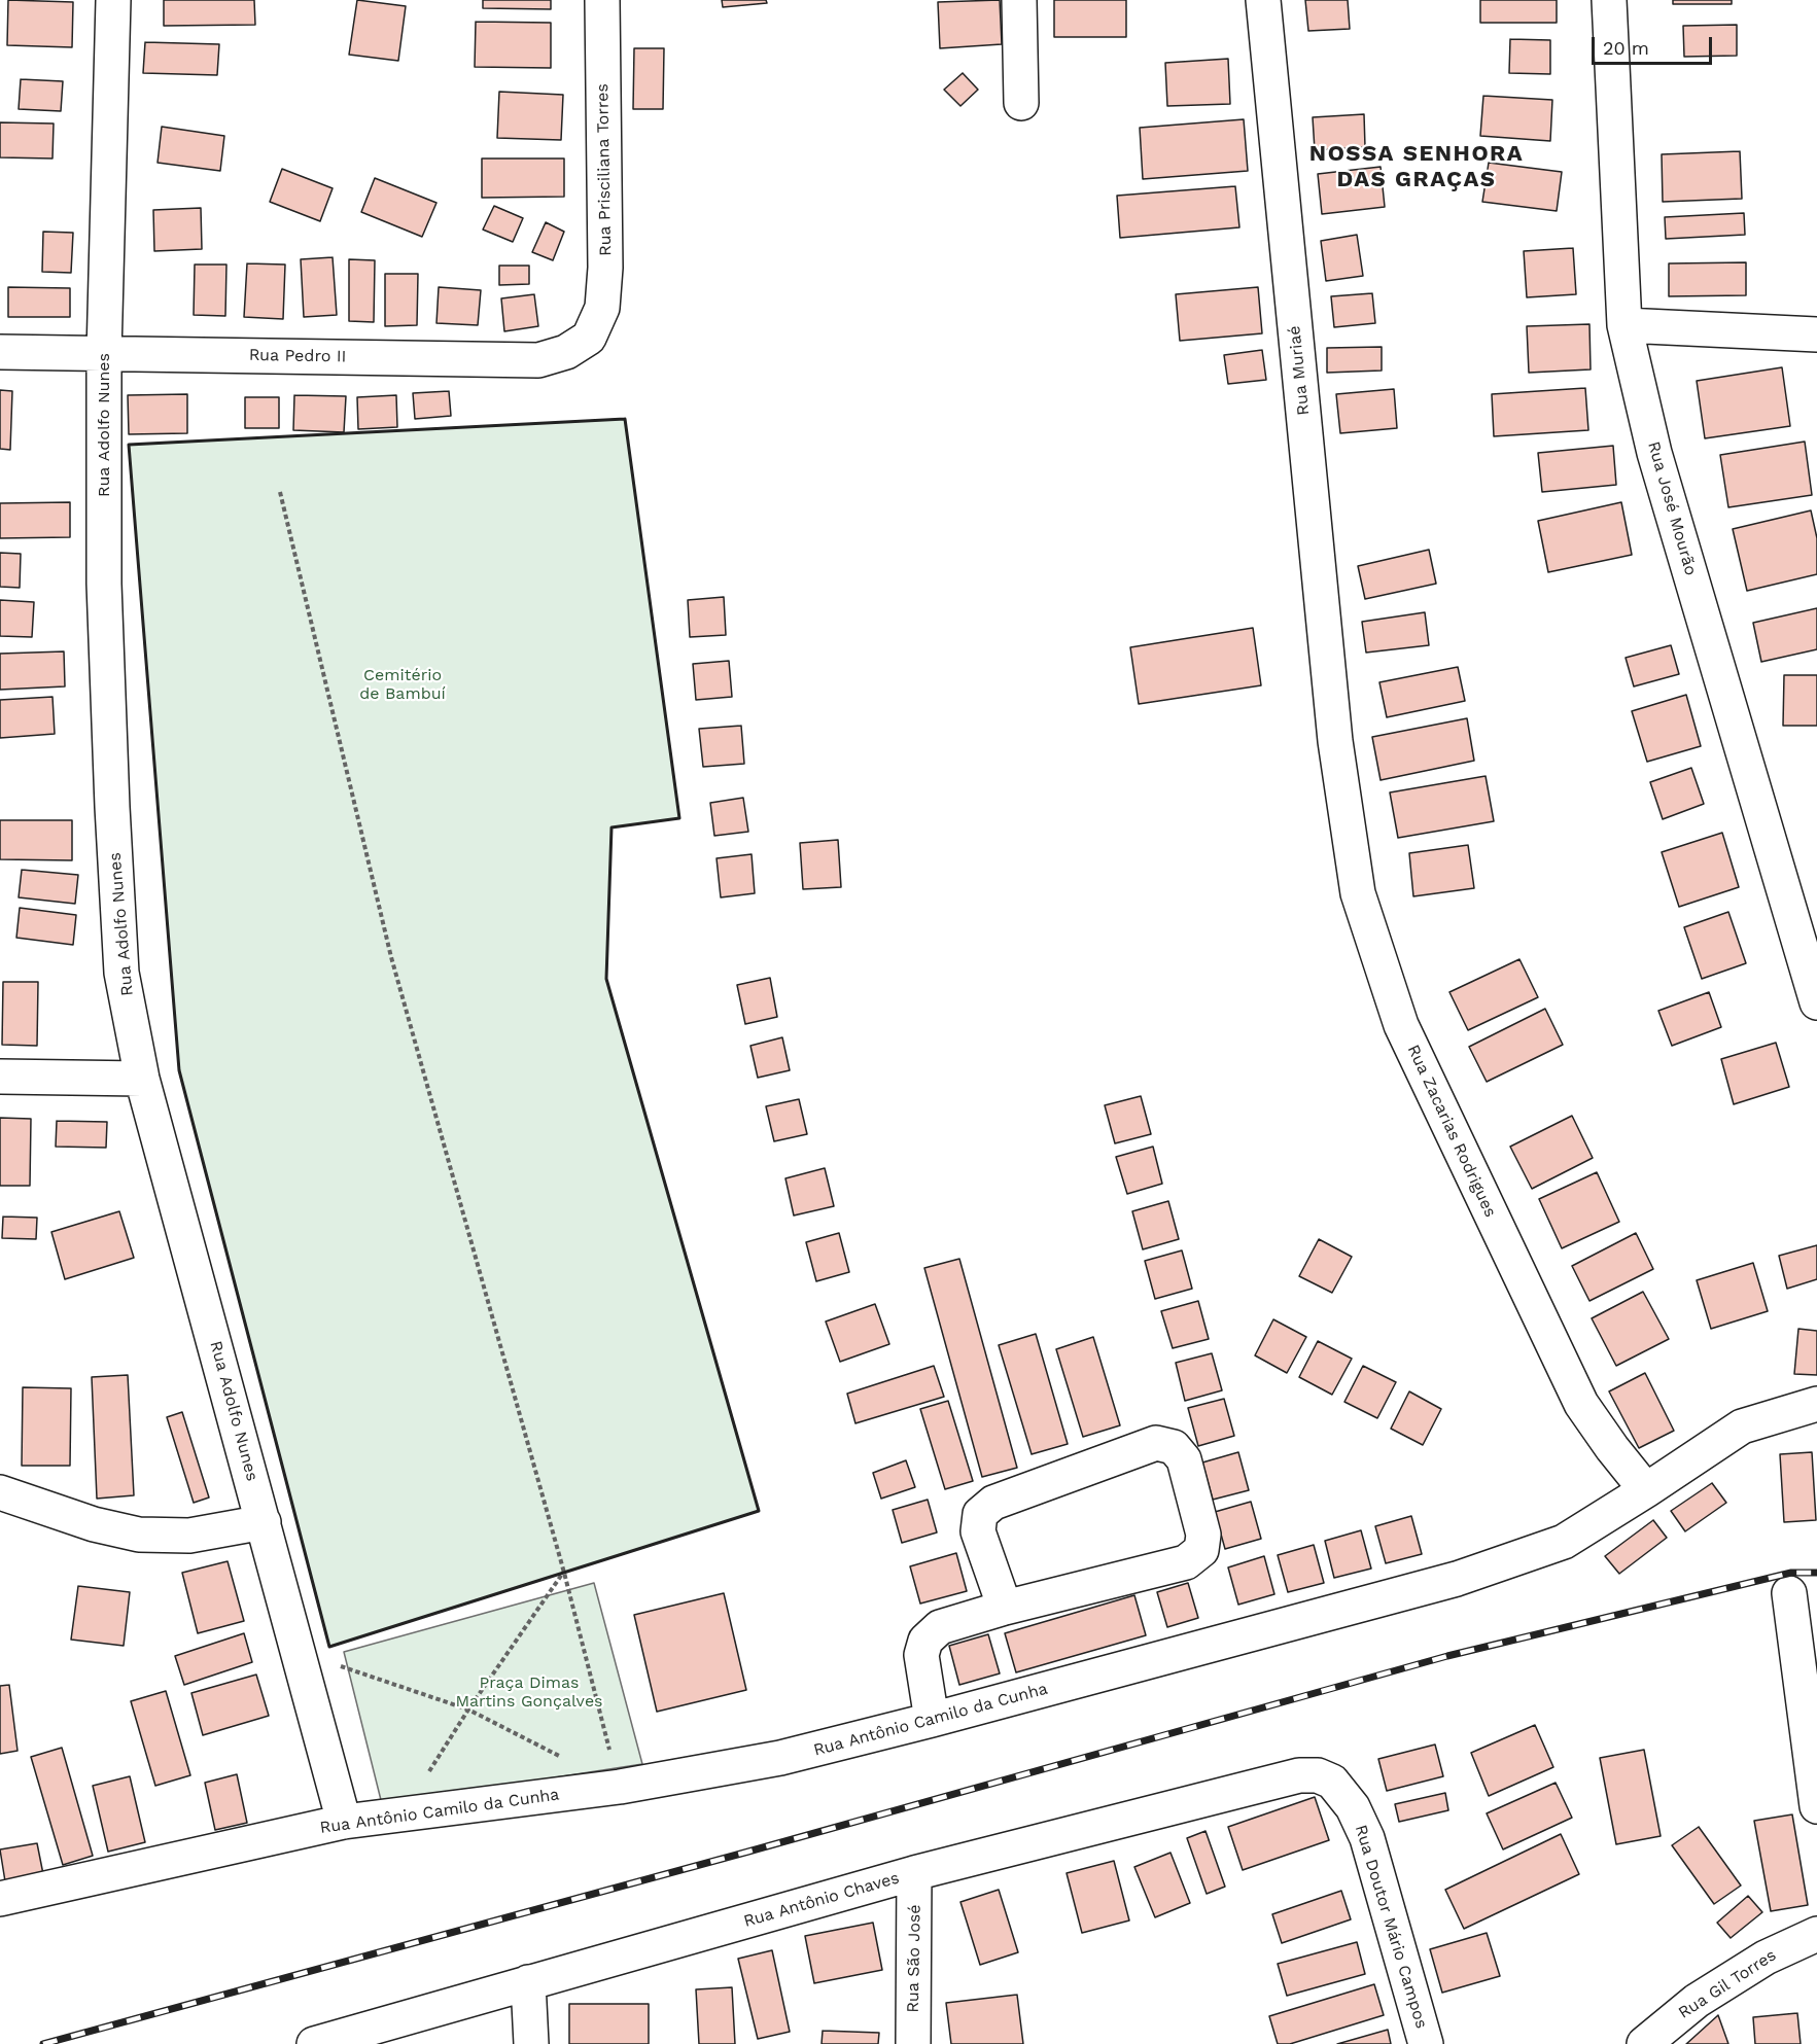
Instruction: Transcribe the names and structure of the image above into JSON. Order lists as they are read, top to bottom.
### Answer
{
  "streets": {
    "street": [
      "Rua Prisciliana Torres",
      "Rua Pedro II",
      "Rua Muriaé",
      "Rua Adolfo Nunes",
      "Rua José Mourão",
      "Rua Zacarias Rodrigues",
      "Rua Antônio Camilo da Cunha",
      "Rua Antônio Chaves",
      "Rua Doutor Mário Campos",
      "Rua São José",
      "Rua Gil Torres"
    ]
  },
  "crossings": [
    ["Rua Prisciliana Torres", "Rua Pedro II"],
    ["Rua Pedro II", "Rua Adolfo Nunes"],
    ["Rua Muriaé", "Rua Zacarias Rodrigues"],
    ["Rua Adolfo Nunes", "Rua Antônio Camilo da Cunha"],
    ["Rua Zacarias Rodrigues", "Rua Antônio Camilo da Cunha"],
    ["Rua Antônio Chaves", "Rua Doutor Mário Campos"],
    ["Rua Antônio Chaves", "Rua São José"]
  ],
  "districts": ["NOSSA SENHORA DAS GRAÇAS"],
  "parks": ["Cemitério de Bambuí", "Praça Dimas Martins Gonçalves"],
  "scale_bar": "20 m"
}
